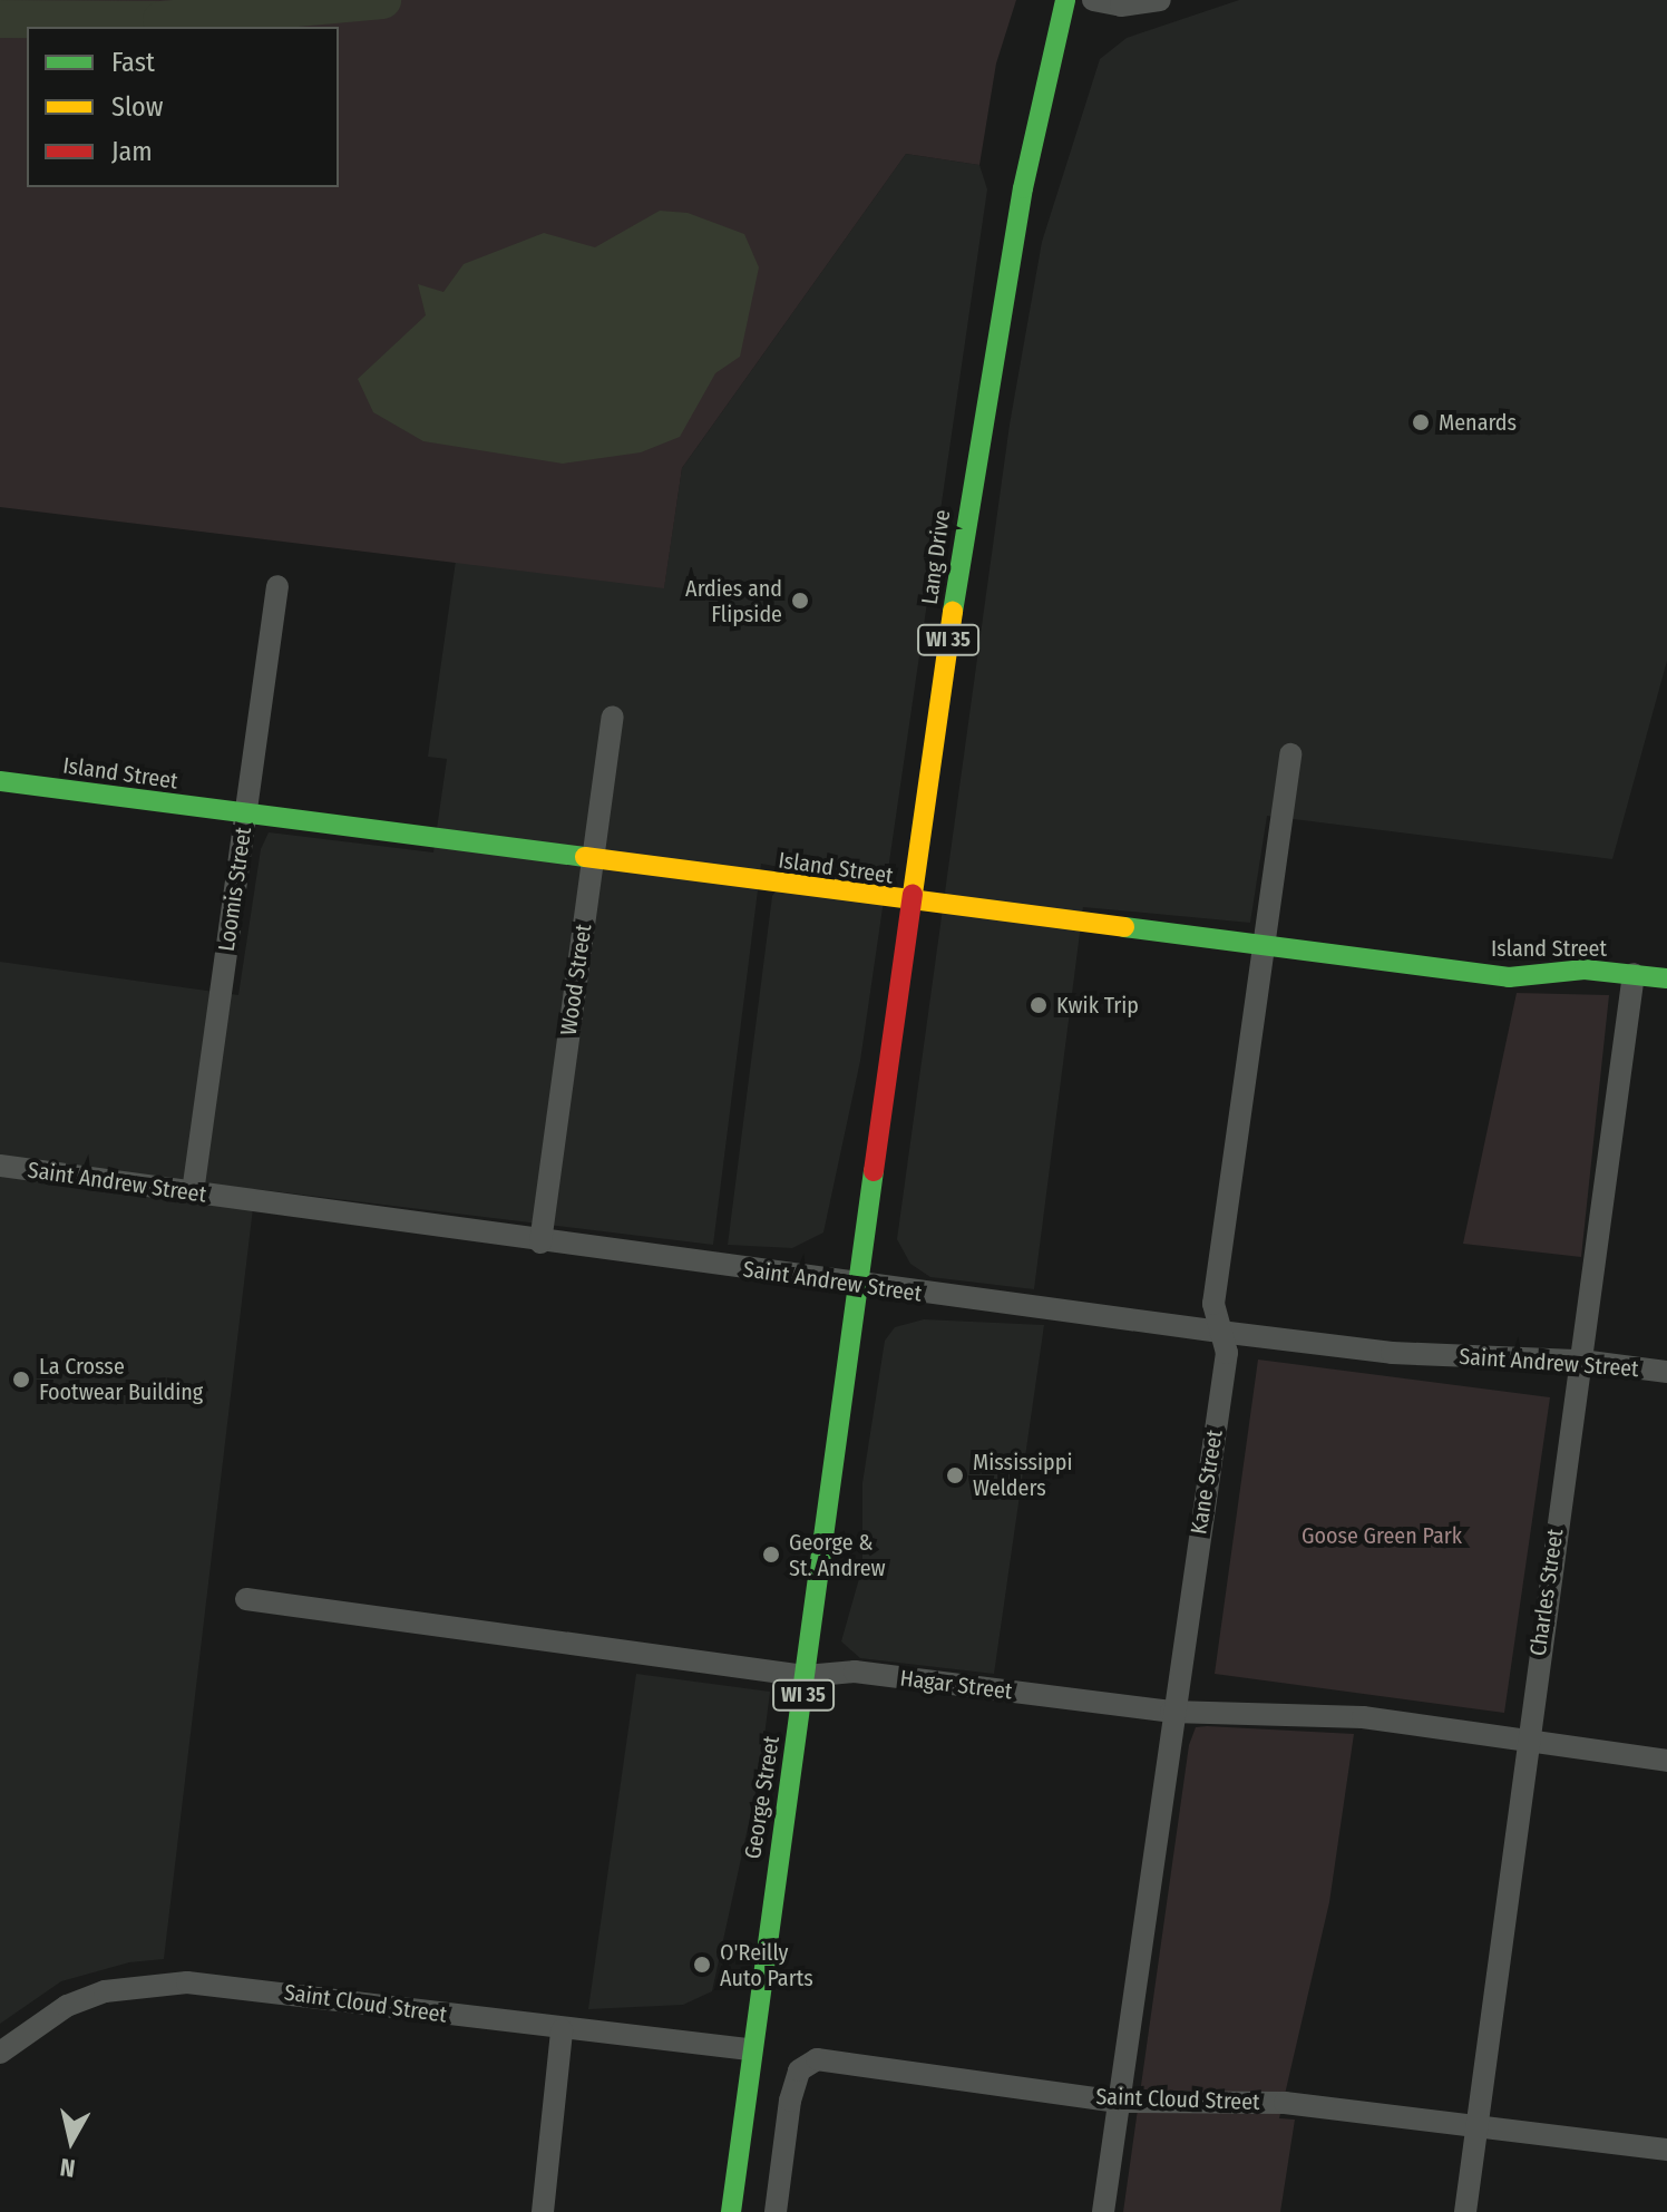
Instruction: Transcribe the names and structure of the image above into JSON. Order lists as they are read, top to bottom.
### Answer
{
  "streets": {
    "main road": [
      "Lang Drive",
      "WI 35",
      "Island Street",
      "George Street"
    ],
    "street": [
      "Loomis Street",
      "Wood Street",
      "Saint Andrew Street",
      "Kane Street",
      "Charles Street",
      "Hagar Street",
      "Saint Cloud Street"
    ]
  },
  "crossings": [
    ["Lang Drive", "Island Street"],
    ["Lang Drive", "Saint Andrew Street"],
    ["Lang Drive", "George Street"],
    ["Island Street", "Loomis Street"],
    ["Island Street", "Wood Street"],
    ["Island Street", "Kane Street"],
    ["Island Street", "Charles Street"],
    ["Loomis Street", "Saint Andrew Street"],
    ["Wood Street", "Saint Andrew Street"],
    ["Saint Andrew Street", "Kane Street"],
    ["Saint Andrew Street", "Charles Street"],
    ["Saint Andrew Street", "George Street"],
    ["Kane Street", "Hagar Street"],
    ["Kane Street", "Saint Cloud Street"],
    ["Charles Street", "Hagar Street"],
    ["Charles Street", "Saint Cloud Street"],
    ["Hagar Street", "George Street"],
    ["George Street", "Saint Cloud Street"]
  ],
  "parks": ["Goose Green Park"],
  "places": [
    "Menards",
    "Ardies and Flipside",
    "Kwik Trip",
    "La Crosse Footwear Building",
    "Mississippi Welders",
    "George & St. Andrew",
    "O'Reilly Auto Parts"
  ],
  "legend": ["Fast", "Slow", "Jam"],
  "north": "bottom"
}
